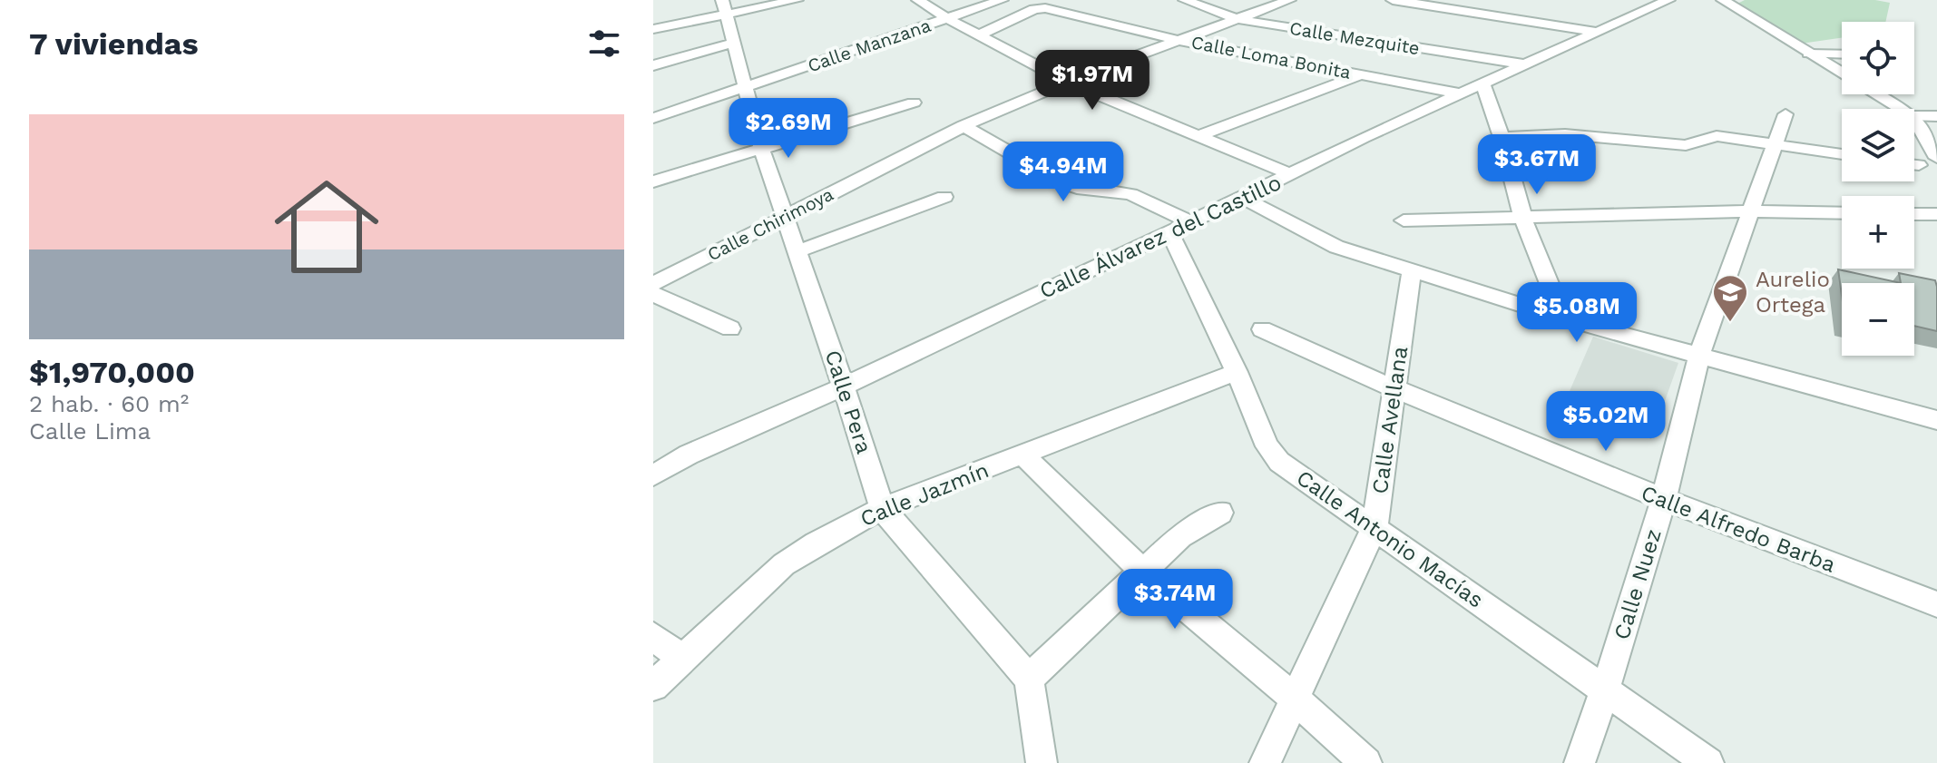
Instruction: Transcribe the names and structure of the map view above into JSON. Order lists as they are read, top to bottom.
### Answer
{
  "streets": {
    "street": [
      "Calle Mezquite",
      "Calle Manzana",
      "Calle Loma Bonita",
      "Calle Chirimoya",
      "Calle Álvarez del Castillo",
      "Calle Pera",
      "Calle Avellana",
      "Calle Jazmín",
      "Calle Alfredo Barba",
      "Calle Antonio Macías",
      "Calle Nuez"
    ]
  },
  "crossings": [
    ["Calle Mezquite", "Calle Chirimoya"],
    ["Calle Mezquite", "Calle Álvarez del Castillo"],
    ["Calle Manzana", "Calle Pera"],
    ["Calle Loma Bonita", "Calle Chirimoya"],
    ["Calle Loma Bonita", "Calle Álvarez del Castillo"],
    ["Calle Chirimoya", "Calle Pera"],
    ["Calle Álvarez del Castillo", "Calle Pera"],
    ["Calle Álvarez del Castillo", "Calle Antonio Macías"],
    ["Calle Pera", "Calle Jazmín"],
    ["Calle Avellana", "Calle Alfredo Barba"],
    ["Calle Avellana", "Calle Antonio Macías"],
    ["Calle Jazmín", "Calle Antonio Macías"],
    ["Calle Alfredo Barba", "Calle Nuez"],
    ["Calle Antonio Macías", "Calle Nuez"]
  ],
  "places": {
    "school or university": ["Aurelio Ortega"]
  },
  "page": {
    "heading": "7 viviendas",
    "map_buttons": ["+", "−"],
    "price": [
      "$1.97M",
      "$2.69M",
      "$3.67M",
      "$4.94M",
      "$5.08M",
      "$5.02M",
      "$3.74M"
    ],
    "list": [
      {
        "name": "$1,970,000",
        "note": "2 hab. · 60 m² · Calle Lima"
      }
    ]
  }
}
